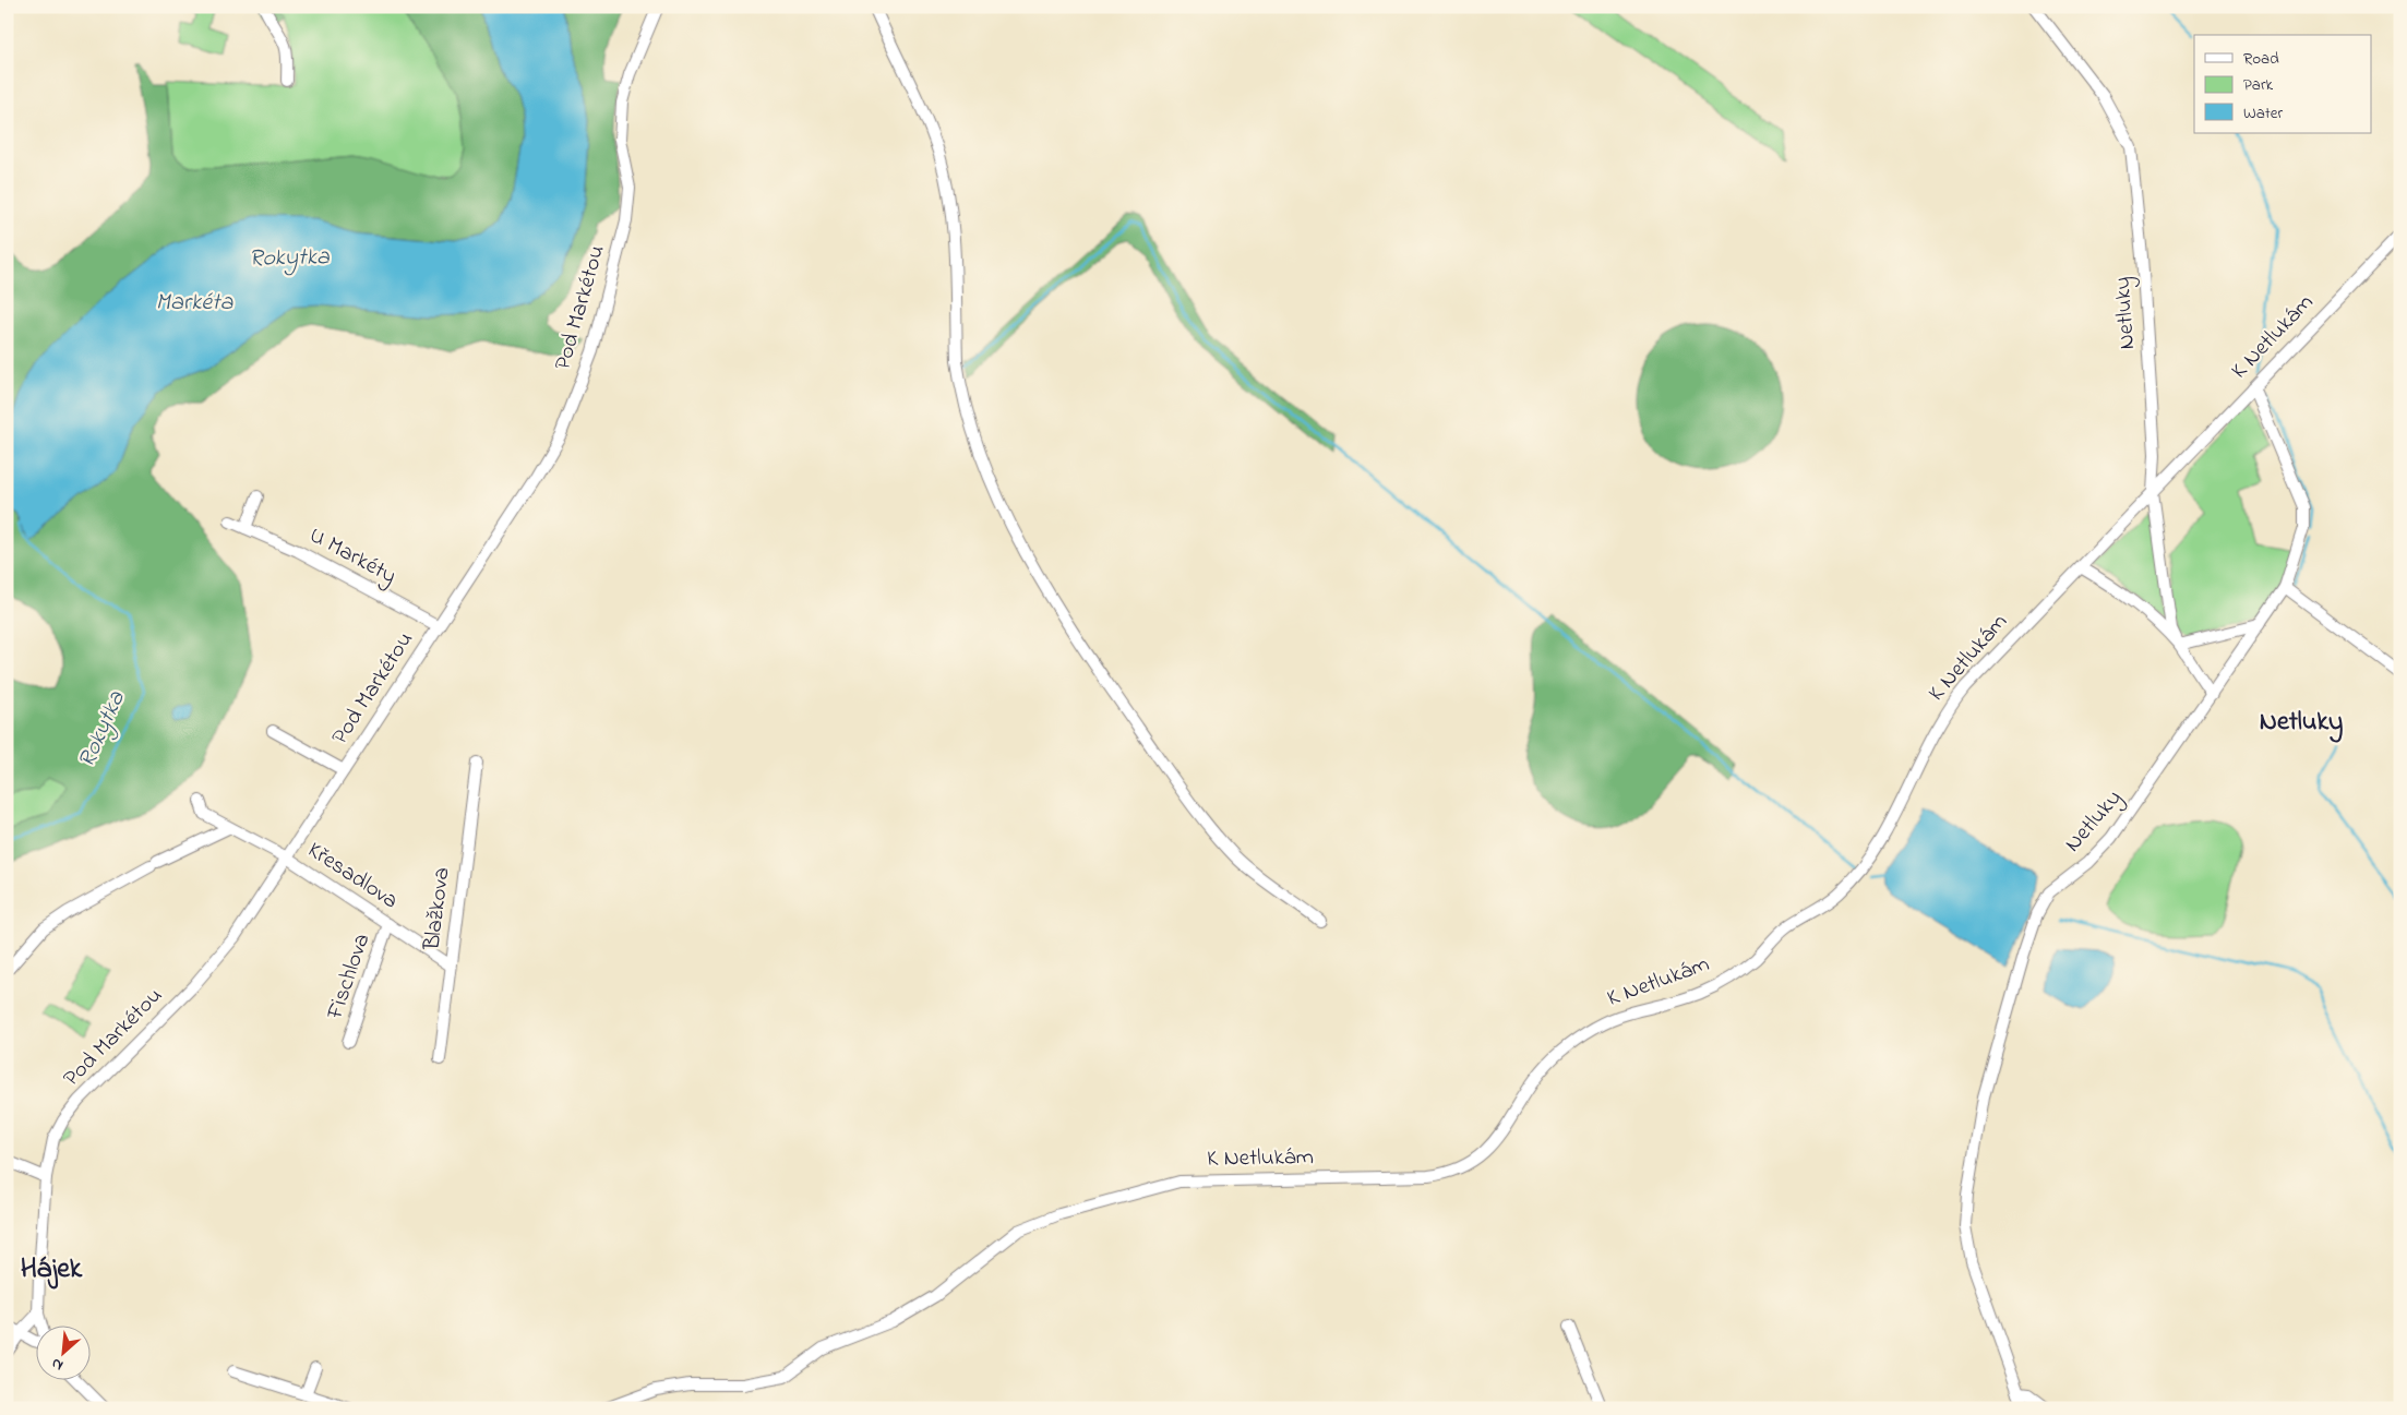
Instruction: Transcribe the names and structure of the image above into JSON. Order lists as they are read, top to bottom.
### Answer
{
  "streets": {
    "street": [
      "Pod Markétou",
      "Netluky",
      "K Netlukám",
      "U Markéty",
      "Křesadlova",
      "Blažkova",
      "Fischlova"
    ]
  },
  "crossings": [
    ["Pod Markétou", "U Markéty"],
    ["Pod Markétou", "Křesadlova"],
    ["Netluky", "K Netlukám"],
    ["Křesadlova", "Blažkova"],
    ["Křesadlova", "Fischlova"]
  ],
  "districts": ["Netluky", "Hájek"],
  "water": ["Rokytka", "Markéta"],
  "legend": ["Road", "Park", "Water"],
  "north": "bottom left"
}
